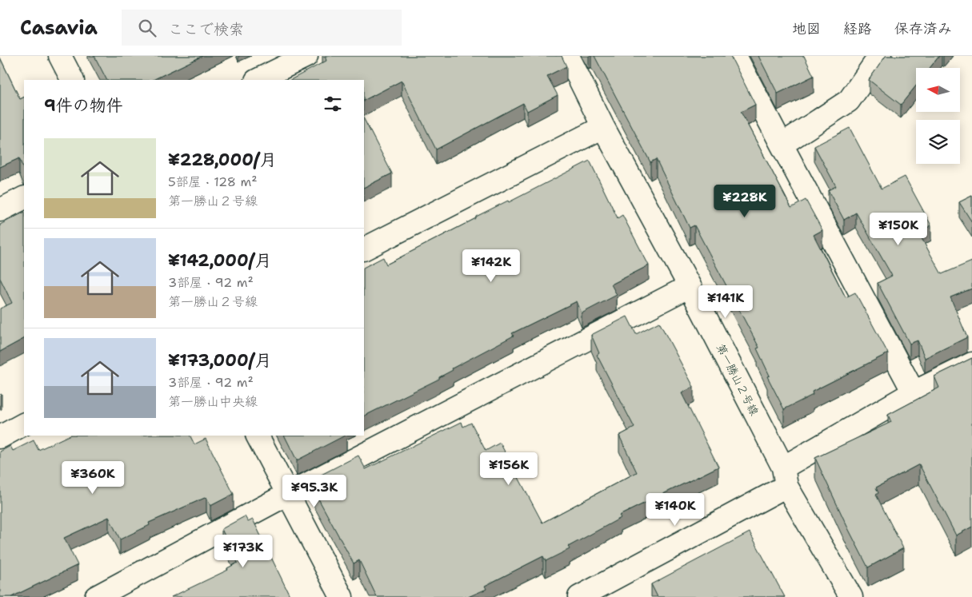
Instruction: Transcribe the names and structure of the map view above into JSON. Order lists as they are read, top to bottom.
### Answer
{
  "streets": {
    "street": ["第一勝山２号線"]
  },
  "north": "left",
  "page": {
    "header": "Casavia",
    "search": "ここで検索",
    "nav": ["地図", "経路", "保存済み"],
    "heading": "9件の物件",
    "list": [
      {
        "name": "¥228,000/月",
        "note": "5部屋 · 128 m² · 第一勝山２号線"
      },
      {
        "name": "¥142,000/月",
        "note": "3部屋 · 92 m² · 第一勝山２号線"
      },
      {
        "name": "¥173,000/月",
        "note": "3部屋 · 92 m² · 第一勝山中央線"
      }
    ],
    "price": [
      "¥228K",
      "¥150K",
      "¥142K",
      "¥141K",
      "¥156K",
      "¥360K",
      "¥95.3K",
      "¥140K",
      "¥173K"
    ]
  }
}
